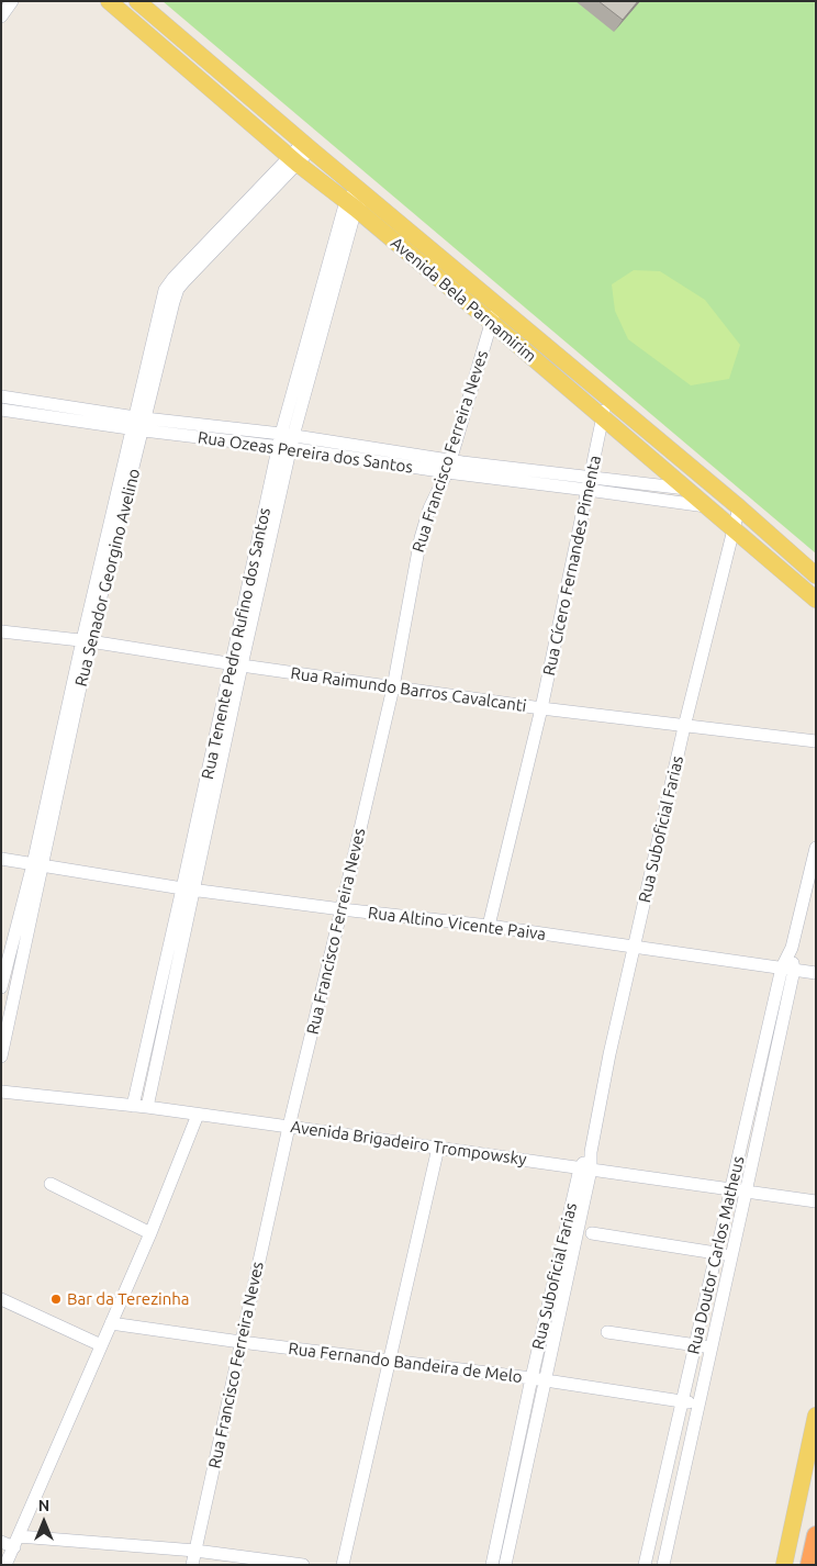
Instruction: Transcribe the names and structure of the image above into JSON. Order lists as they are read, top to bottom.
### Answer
{
  "streets": {
    "main road": ["Avenida Bela Parnamirim"],
    "street": [
      "Rua Francisco Ferreira Neves",
      "Rua Ozeas Pereira dos Santos",
      "Rua Cícero Fernandes Pimenta",
      "Rua Senador Georgino Avelino",
      "Rua Tenente Pedro Rufino dos Santos",
      "Rua Raimundo Barros Cavalcanti",
      "Rua Suboficial Farias",
      "Rua Altino Vicente Paiva",
      "Avenida Brigadeiro Trompowsky",
      "Rua Doutor Carlos Matheus",
      "Rua Fernando Bandeira de Melo"
    ]
  },
  "crossings": [
    ["Avenida Bela Parnamirim", "Rua Francisco Ferreira Neves"],
    ["Avenida Bela Parnamirim", "Rua Ozeas Pereira dos Santos"],
    ["Avenida Bela Parnamirim", "Rua Cícero Fernandes Pimenta"],
    ["Avenida Bela Parnamirim", "Rua Senador Georgino Avelino"],
    ["Avenida Bela Parnamirim", "Rua Tenente Pedro Rufino dos Santos"],
    ["Avenida Bela Parnamirim", "Rua Suboficial Farias"],
    ["Rua Francisco Ferreira Neves", "Rua Ozeas Pereira dos Santos"],
    ["Rua Francisco Ferreira Neves", "Rua Raimundo Barros Cavalcanti"],
    ["Rua Francisco Ferreira Neves", "Rua Altino Vicente Paiva"],
    ["Rua Francisco Ferreira Neves", "Avenida Brigadeiro Trompowsky"],
    ["Rua Francisco Ferreira Neves", "Rua Fernando Bandeira de Melo"],
    ["Rua Ozeas Pereira dos Santos", "Rua Cícero Fernandes Pimenta"],
    ["Rua Ozeas Pereira dos Santos", "Rua Senador Georgino Avelino"],
    ["Rua Ozeas Pereira dos Santos", "Rua Tenente Pedro Rufino dos Santos"],
    ["Rua Cícero Fernandes Pimenta", "Rua Raimundo Barros Cavalcanti"],
    ["Rua Cícero Fernandes Pimenta", "Rua Altino Vicente Paiva"],
    ["Rua Senador Georgino Avelino", "Rua Raimundo Barros Cavalcanti"],
    ["Rua Senador Georgino Avelino", "Rua Altino Vicente Paiva"],
    ["Rua Tenente Pedro Rufino dos Santos", "Rua Raimundo Barros Cavalcanti"],
    ["Rua Tenente Pedro Rufino dos Santos", "Rua Altino Vicente Paiva"],
    ["Rua Tenente Pedro Rufino dos Santos", "Avenida Brigadeiro Trompowsky"],
    ["Rua Raimundo Barros Cavalcanti", "Rua Suboficial Farias"],
    ["Rua Suboficial Farias", "Rua Altino Vicente Paiva"],
    ["Rua Suboficial Farias", "Avenida Brigadeiro Trompowsky"],
    ["Rua Suboficial Farias", "Rua Fernando Bandeira de Melo"],
    ["Rua Altino Vicente Paiva", "Rua Doutor Carlos Matheus"],
    ["Avenida Brigadeiro Trompowsky", "Rua Doutor Carlos Matheus"],
    ["Rua Doutor Carlos Matheus", "Rua Fernando Bandeira de Melo"]
  ],
  "places": ["Bar da Terezinha"],
  "north": "top"
}
